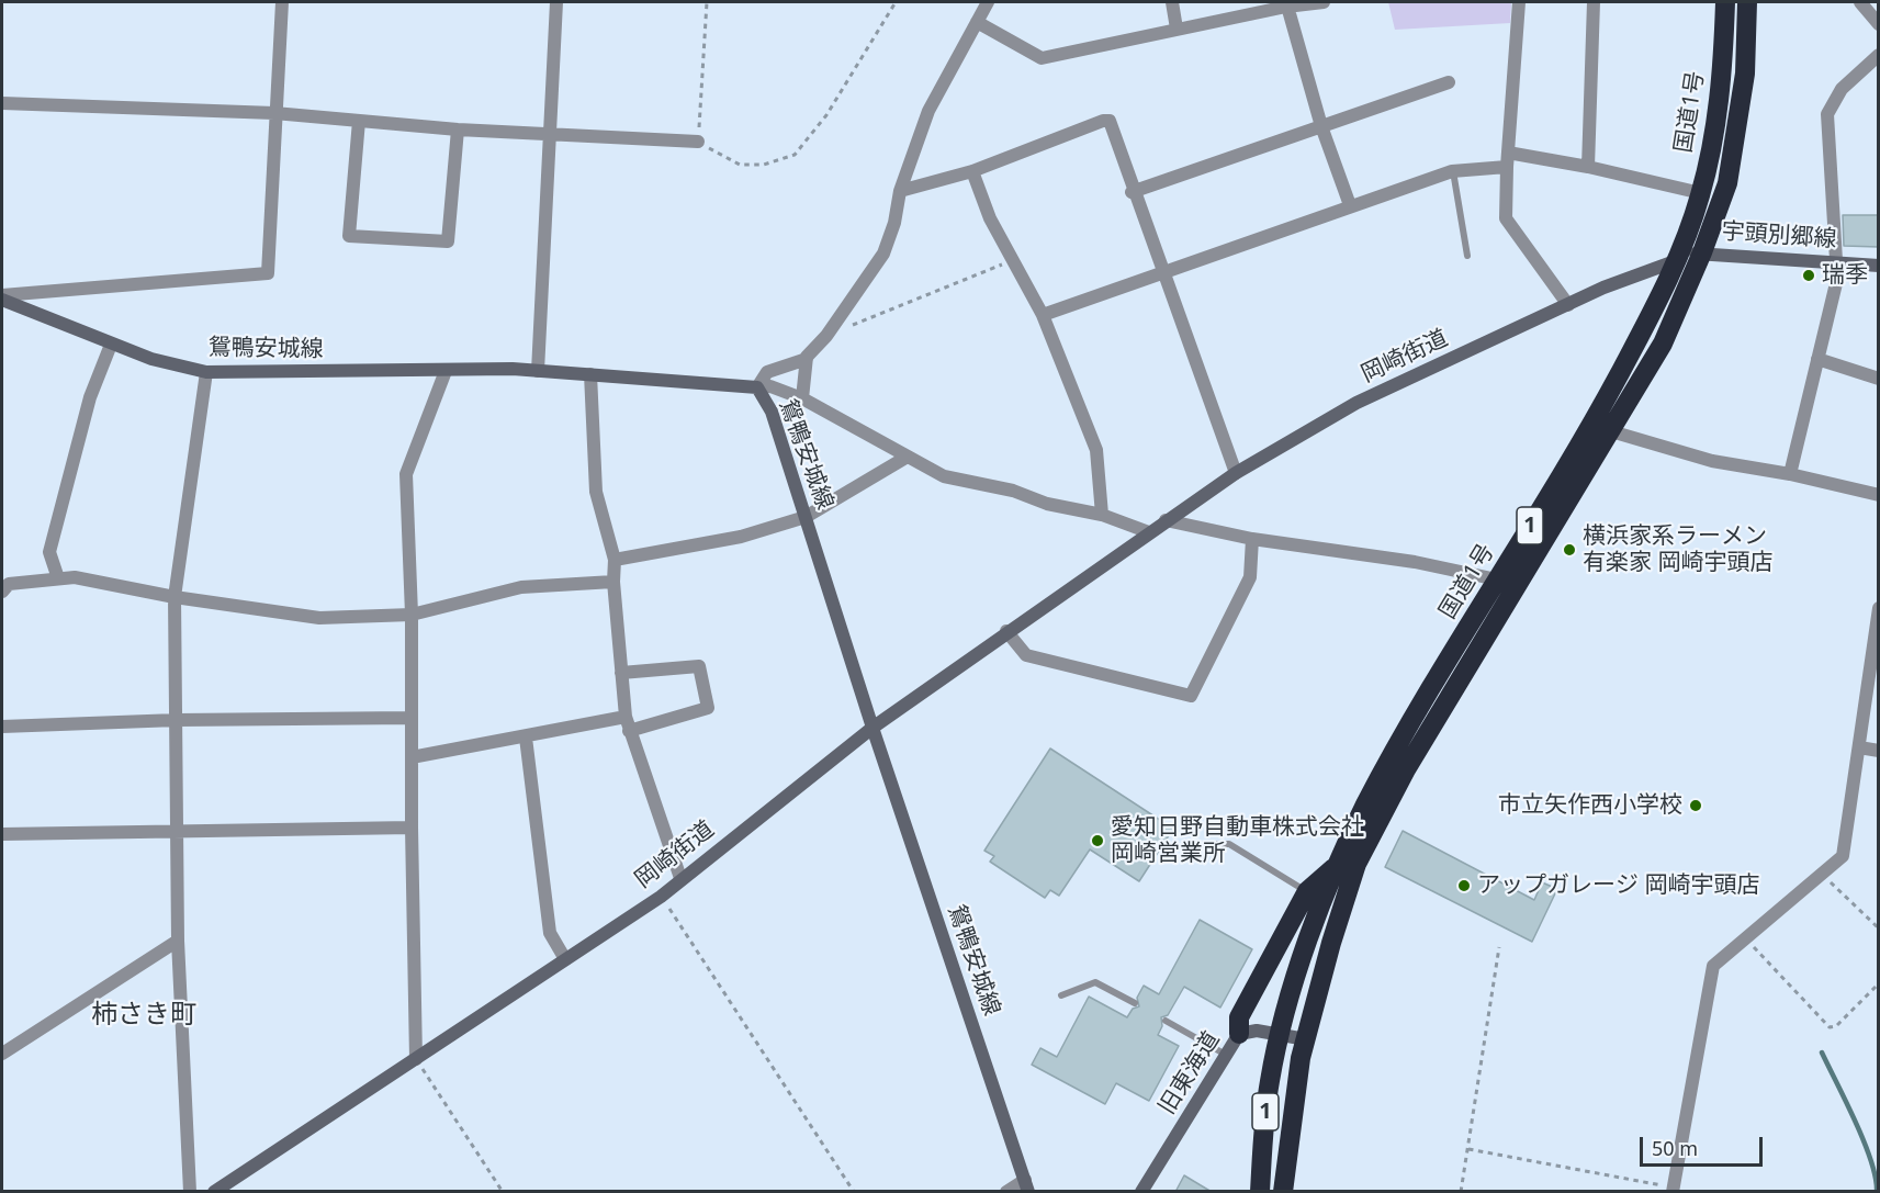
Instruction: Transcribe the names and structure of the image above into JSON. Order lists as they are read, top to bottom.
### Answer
{
  "streets": {
    "highway": ["国道1号", "1"],
    "street": [
      "宇頭別郷線",
      "鴛鴨安城線",
      "岡崎街道",
      "旧東海道"
    ]
  },
  "crossings": [
    ["国道1号", "宇頭別郷線"],
    ["国道1号", "岡崎街道"],
    ["国道1号", "旧東海道"],
    ["宇頭別郷線", "岡崎街道"],
    ["鴛鴨安城線", "岡崎街道"]
  ],
  "districts": ["柿さき町"],
  "places": [
    "瑞季",
    "横浜家系ラーメン 有楽家 岡崎宇頭店",
    "市立矢作西小学校",
    "愛知日野自動車株式会社 岡崎営業所",
    "アップガレージ 岡崎宇頭店"
  ],
  "scale_bar": "50 m"
}
